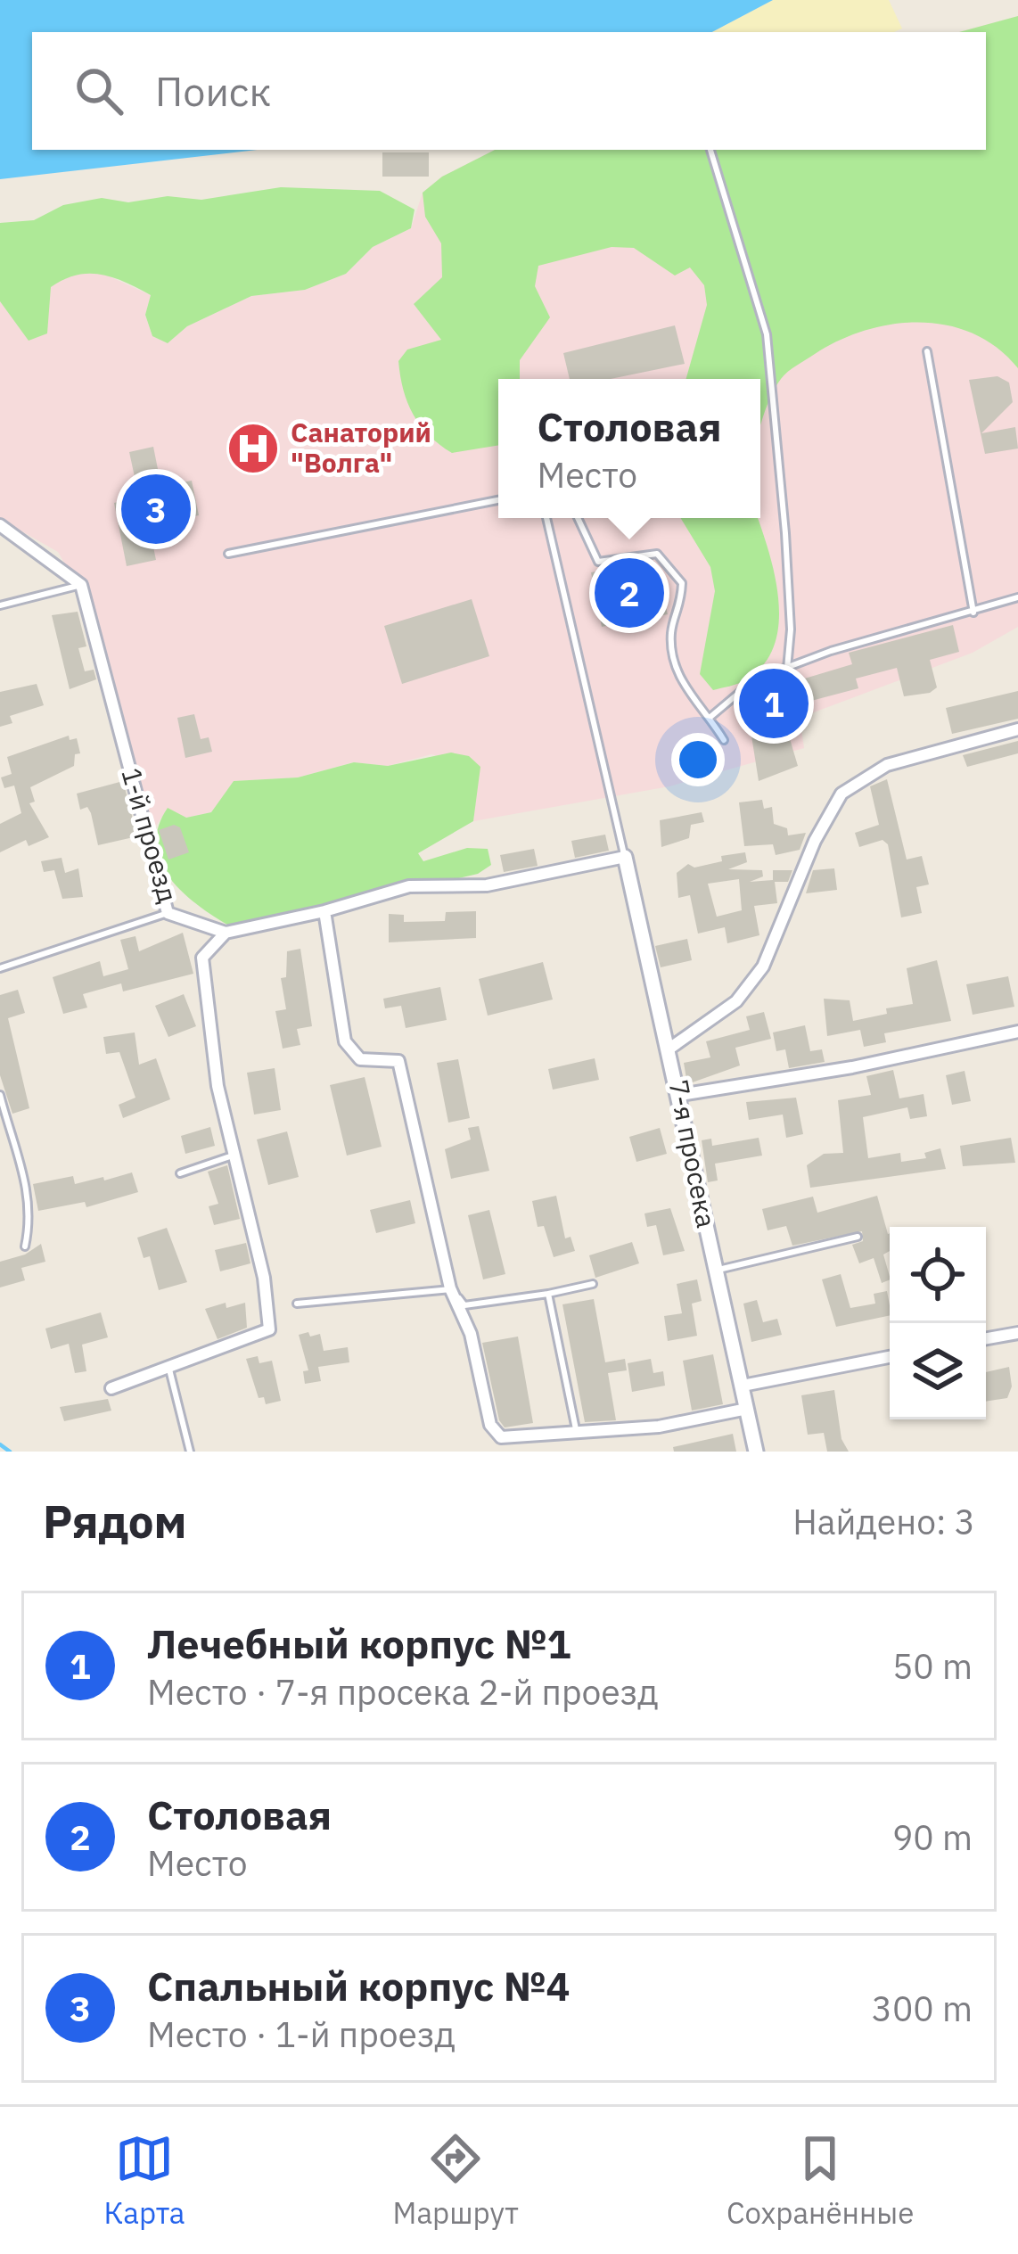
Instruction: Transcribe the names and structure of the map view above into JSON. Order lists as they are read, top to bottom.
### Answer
{
  "streets": {
    "street": ["1-й проезд", "7-я просека"]
  },
  "places": {
    "hospital": ["Санаторий \"Волга\""]
  },
  "page": {
    "search": "Поиск",
    "popup": ["Столовая", "Место"],
    "pins": ["3", "2", "1"],
    "heading": ["Рядом", "Найдено: 3"],
    "list": [
      {
        "mark": "1",
        "name": "Лечебный корпус №1",
        "note": "Место · 7-я просека 2-й проезд",
        "value": "50 m"
      },
      {
        "mark": "2",
        "name": "Столовая",
        "note": "Место",
        "value": "90 m"
      },
      {
        "mark": "3",
        "name": "Спальный корпус №4",
        "note": "Место · 1-й проезд",
        "value": "300 m"
      }
    ],
    "nav": ["Карта", "Маршрут", "Сохранённые"]
  }
}
